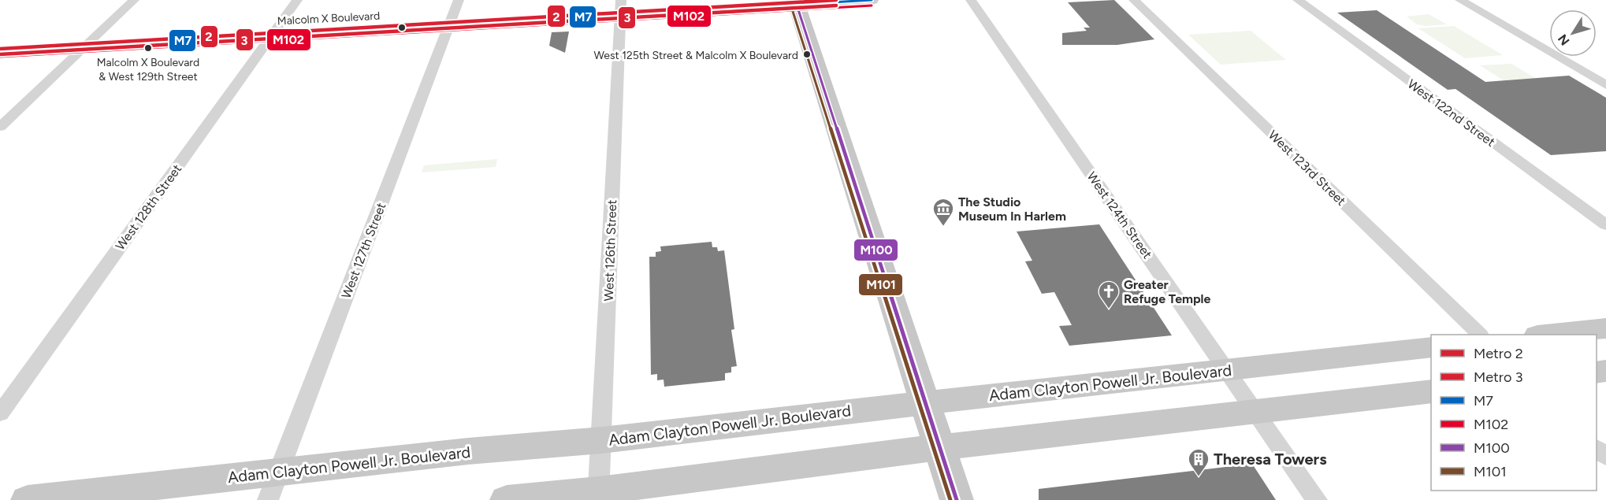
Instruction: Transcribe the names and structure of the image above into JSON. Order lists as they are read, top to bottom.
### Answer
{
  "streets": {
    "main road": ["Malcolm X Boulevard", "Adam Clayton Powell Jr. Boulevard"],
    "street": [
      "West 122nd Street",
      "West 123rd Street",
      "West 128th Street",
      "West 124th Street",
      "West 127th Street",
      "West 126th Street"
    ]
  },
  "crossings": [
    ["Malcolm X Boulevard", "West 128th Street"],
    ["Malcolm X Boulevard", "West 127th Street"],
    ["Malcolm X Boulevard", "West 126th Street"],
    ["West 124th Street", "Adam Clayton Powell Jr. Boulevard"],
    ["West 127th Street", "Adam Clayton Powell Jr. Boulevard"],
    ["West 126th Street", "Adam Clayton Powell Jr. Boulevard"]
  ],
  "places": {
    "other": ["Malcolm X Boulevard & West 129th Street", "West 125th Street & Malcolm X Boulevard"],
    "museum": ["The Studio Museum In Harlem"],
    "church": ["Greater Refuge Temple"],
    "building": ["Theresa Towers"]
  },
  "lines": [
    "metro line 2",
    "transit line M7",
    "transit line M100",
    "transit line M101",
    "metro line 3",
    "transit line M102"
  ],
  "legend": [
    "Metro 2",
    "Metro 3",
    "M7",
    "M102",
    "M100",
    "M101"
  ],
  "north": "bottom left"
}
